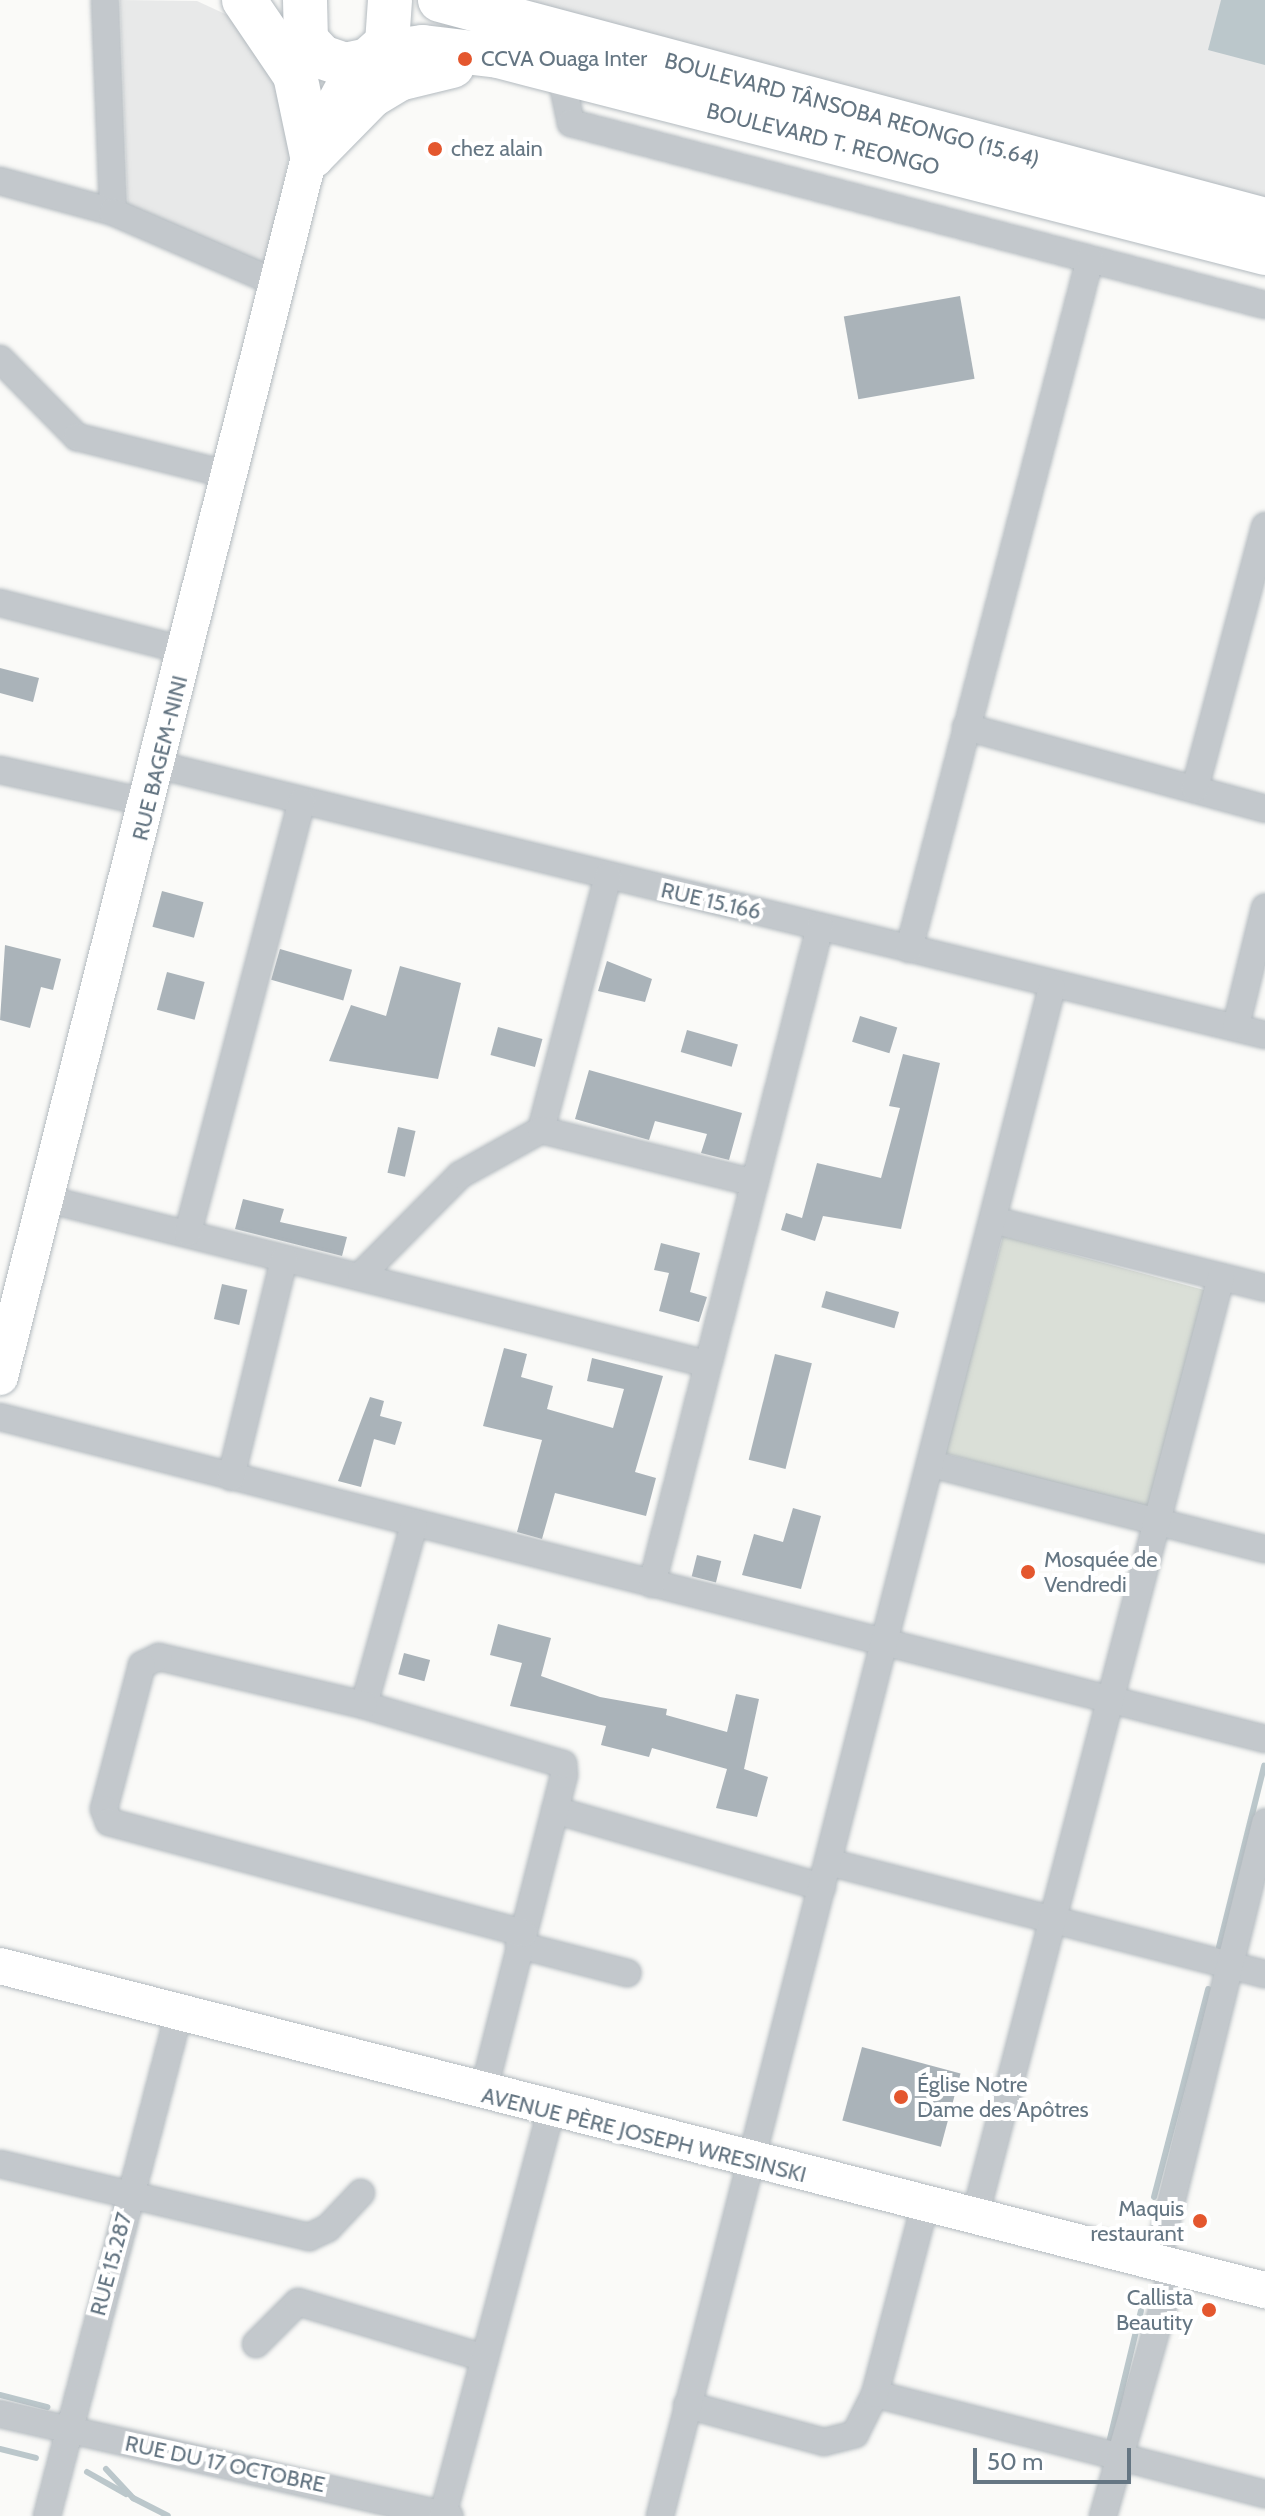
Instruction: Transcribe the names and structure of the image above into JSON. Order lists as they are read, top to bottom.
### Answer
{
  "streets": {
    "highway": ["BOULEVARD TÂNSOBA REONGO (15.64)", "BOULEVARD T. REONGO"],
    "street": [
      "RUE BAGEM-NINI",
      "RUE 15.166",
      "AVENUE PÈRE JOSEPH WRESINSKI",
      "RUE 15.287",
      "RUE DU 17 OCTOBRE"
    ]
  },
  "crossings": [
    ["RUE BAGEM-NINI", "RUE 15.166"],
    ["AVENUE PÈRE JOSEPH WRESINSKI", "RUE 15.287"],
    ["RUE 15.287", "RUE DU 17 OCTOBRE"]
  ],
  "places": [
    "CCVA Ouaga Inter",
    "chez alain",
    "Mosquée de Vendredi",
    "Église Notre Dame des Apôtres",
    "Maquis restaurant",
    "Callista Beautity"
  ],
  "scale_bar": "50 m"
}
